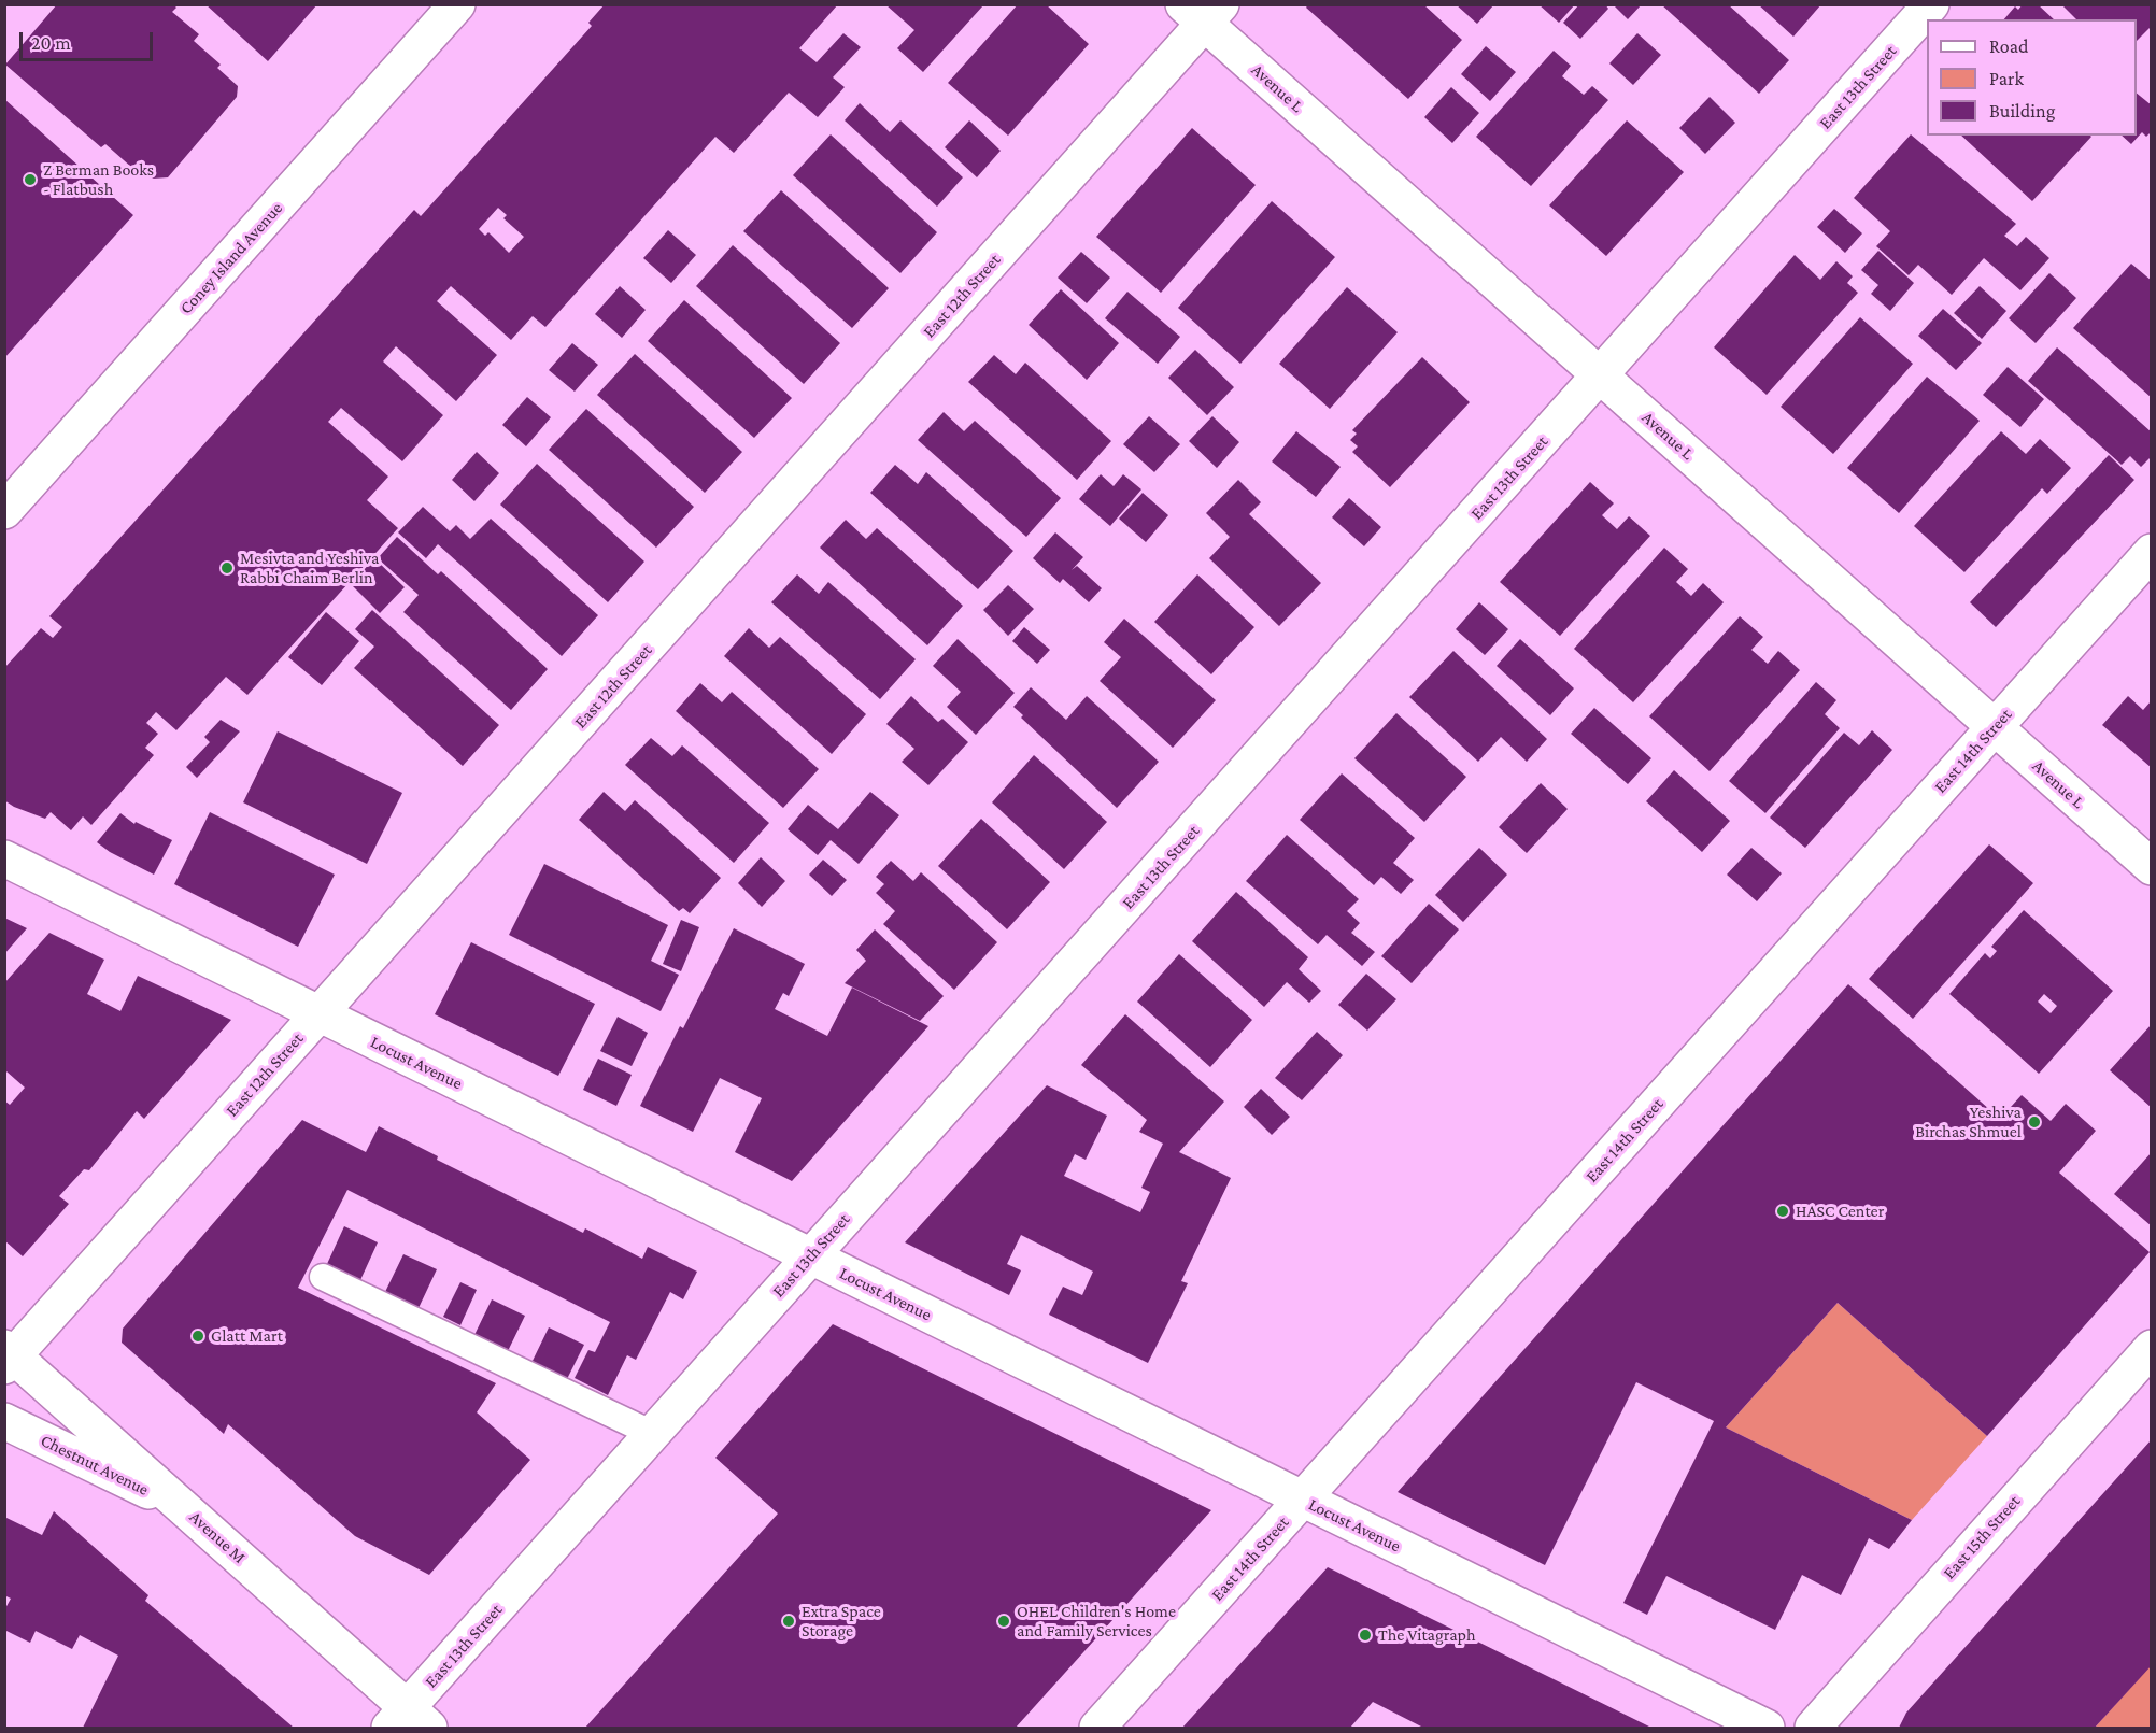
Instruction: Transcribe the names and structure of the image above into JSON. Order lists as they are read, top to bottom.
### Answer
{
  "streets": {
    "street": [
      "East 13th Street",
      "Avenue L",
      "Coney Island Avenue",
      "East 12th Street",
      "East 14th Street",
      "Locust Avenue",
      "Chestnut Avenue",
      "Avenue M",
      "East 15th Street"
    ]
  },
  "crossings": [
    ["East 13th Street", "Avenue L"],
    ["East 13th Street", "Locust Avenue"],
    ["East 13th Street", "Avenue M"],
    ["Avenue L", "East 12th Street"],
    ["Avenue L", "East 14th Street"],
    ["East 12th Street", "Locust Avenue"],
    ["East 12th Street", "Avenue M"],
    ["East 14th Street", "Locust Avenue"],
    ["Chestnut Avenue", "Avenue M"]
  ],
  "places": [
    "Z Berman Books - Flatbush",
    "Mesivta and Yeshiva Rabbi Chaim Berlin",
    "Yeshiva Birchas Shmuel",
    "HASC Center",
    "Glatt Mart",
    "Extra Space Storage",
    "OHEL Children's Home and Family Services",
    "The Vitagraph"
  ],
  "legend": ["Road", "Park", "Building"],
  "scale_bar": "20 m"
}
